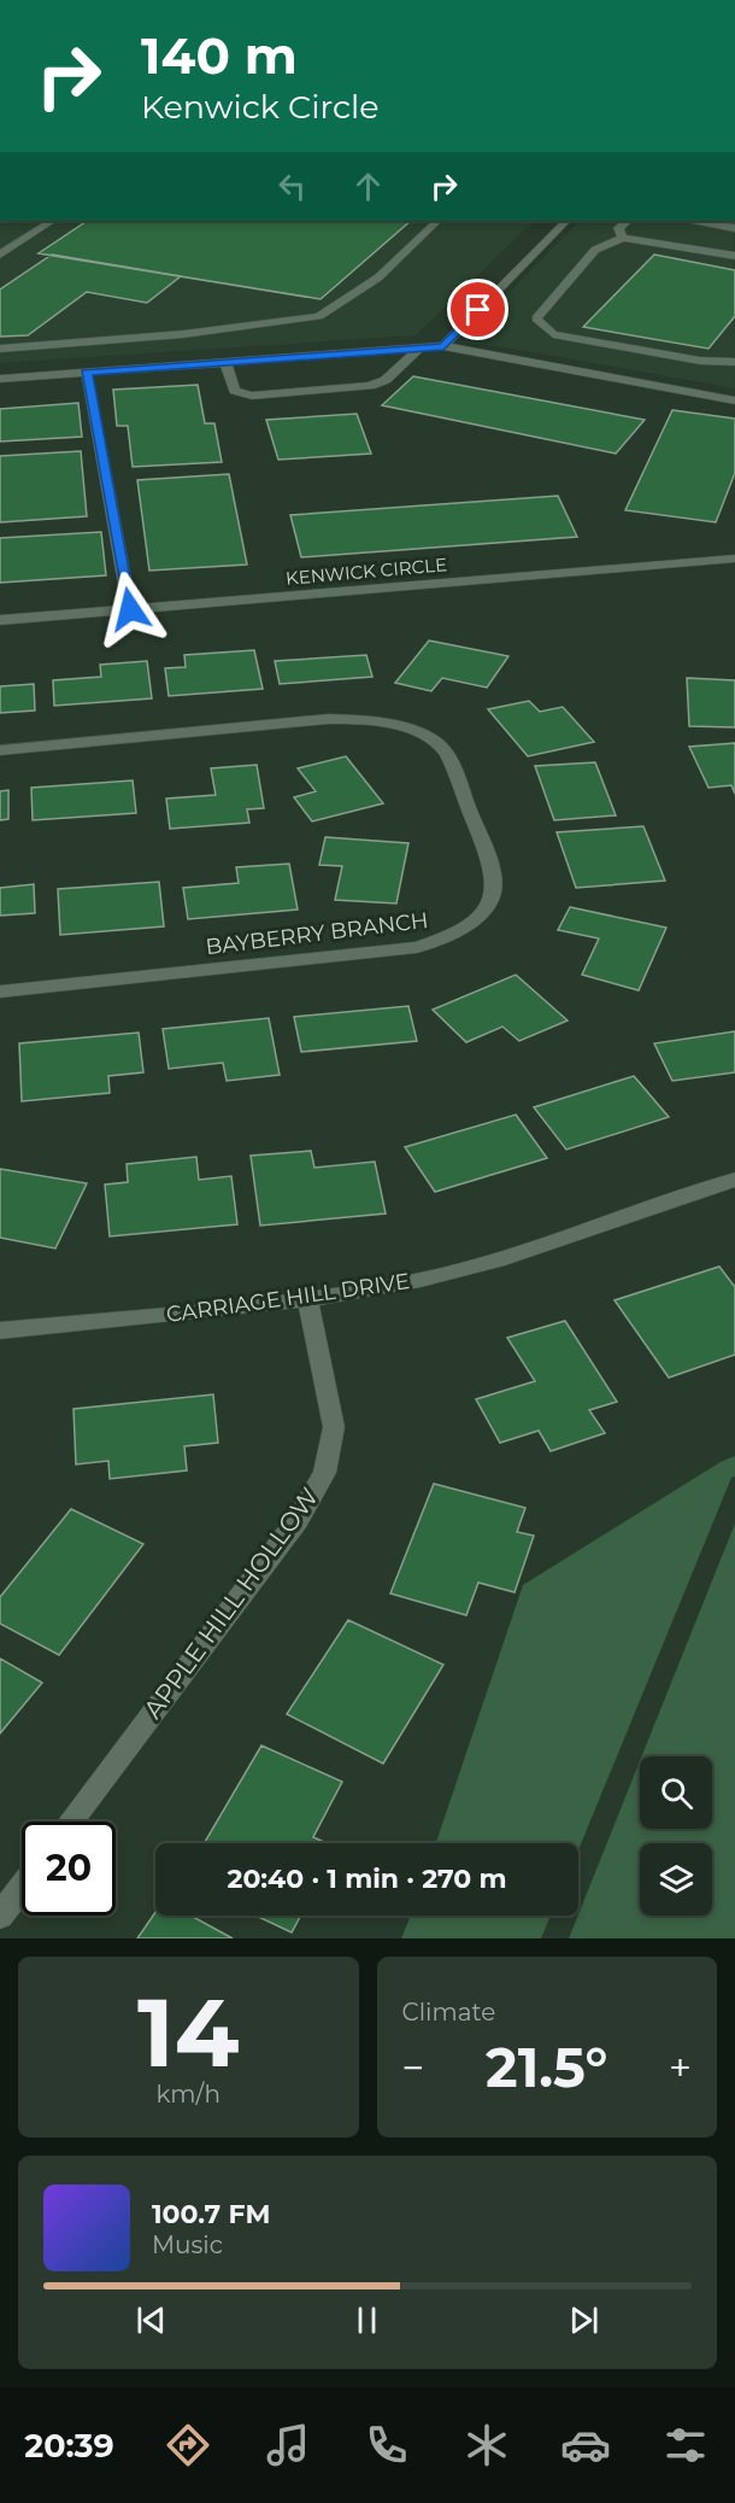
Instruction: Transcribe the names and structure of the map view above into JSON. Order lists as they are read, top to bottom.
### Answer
{
  "streets": {
    "street": [
      "KENWICK CIRCLE",
      "BAYBERRY BRANCH",
      "CARRIAGE HILL DRIVE",
      "APPLE HILL HOLLOW"
    ]
  },
  "crossings": [
    ["CARRIAGE HILL DRIVE", "APPLE HILL HOLLOW"]
  ],
  "page": {
    "turn": ["140 m", "Kenwick Circle"],
    "limit": "20",
    "trip": "20:40 · 1 min · 270 m",
    "tile": [
      ["14", "km/h"],
      "Climate"
    ],
    "heat": ["−", "21.5°", "+"],
    "song": ["100.7 FM", "Music"],
    "tabs": "20:39"
  }
}
